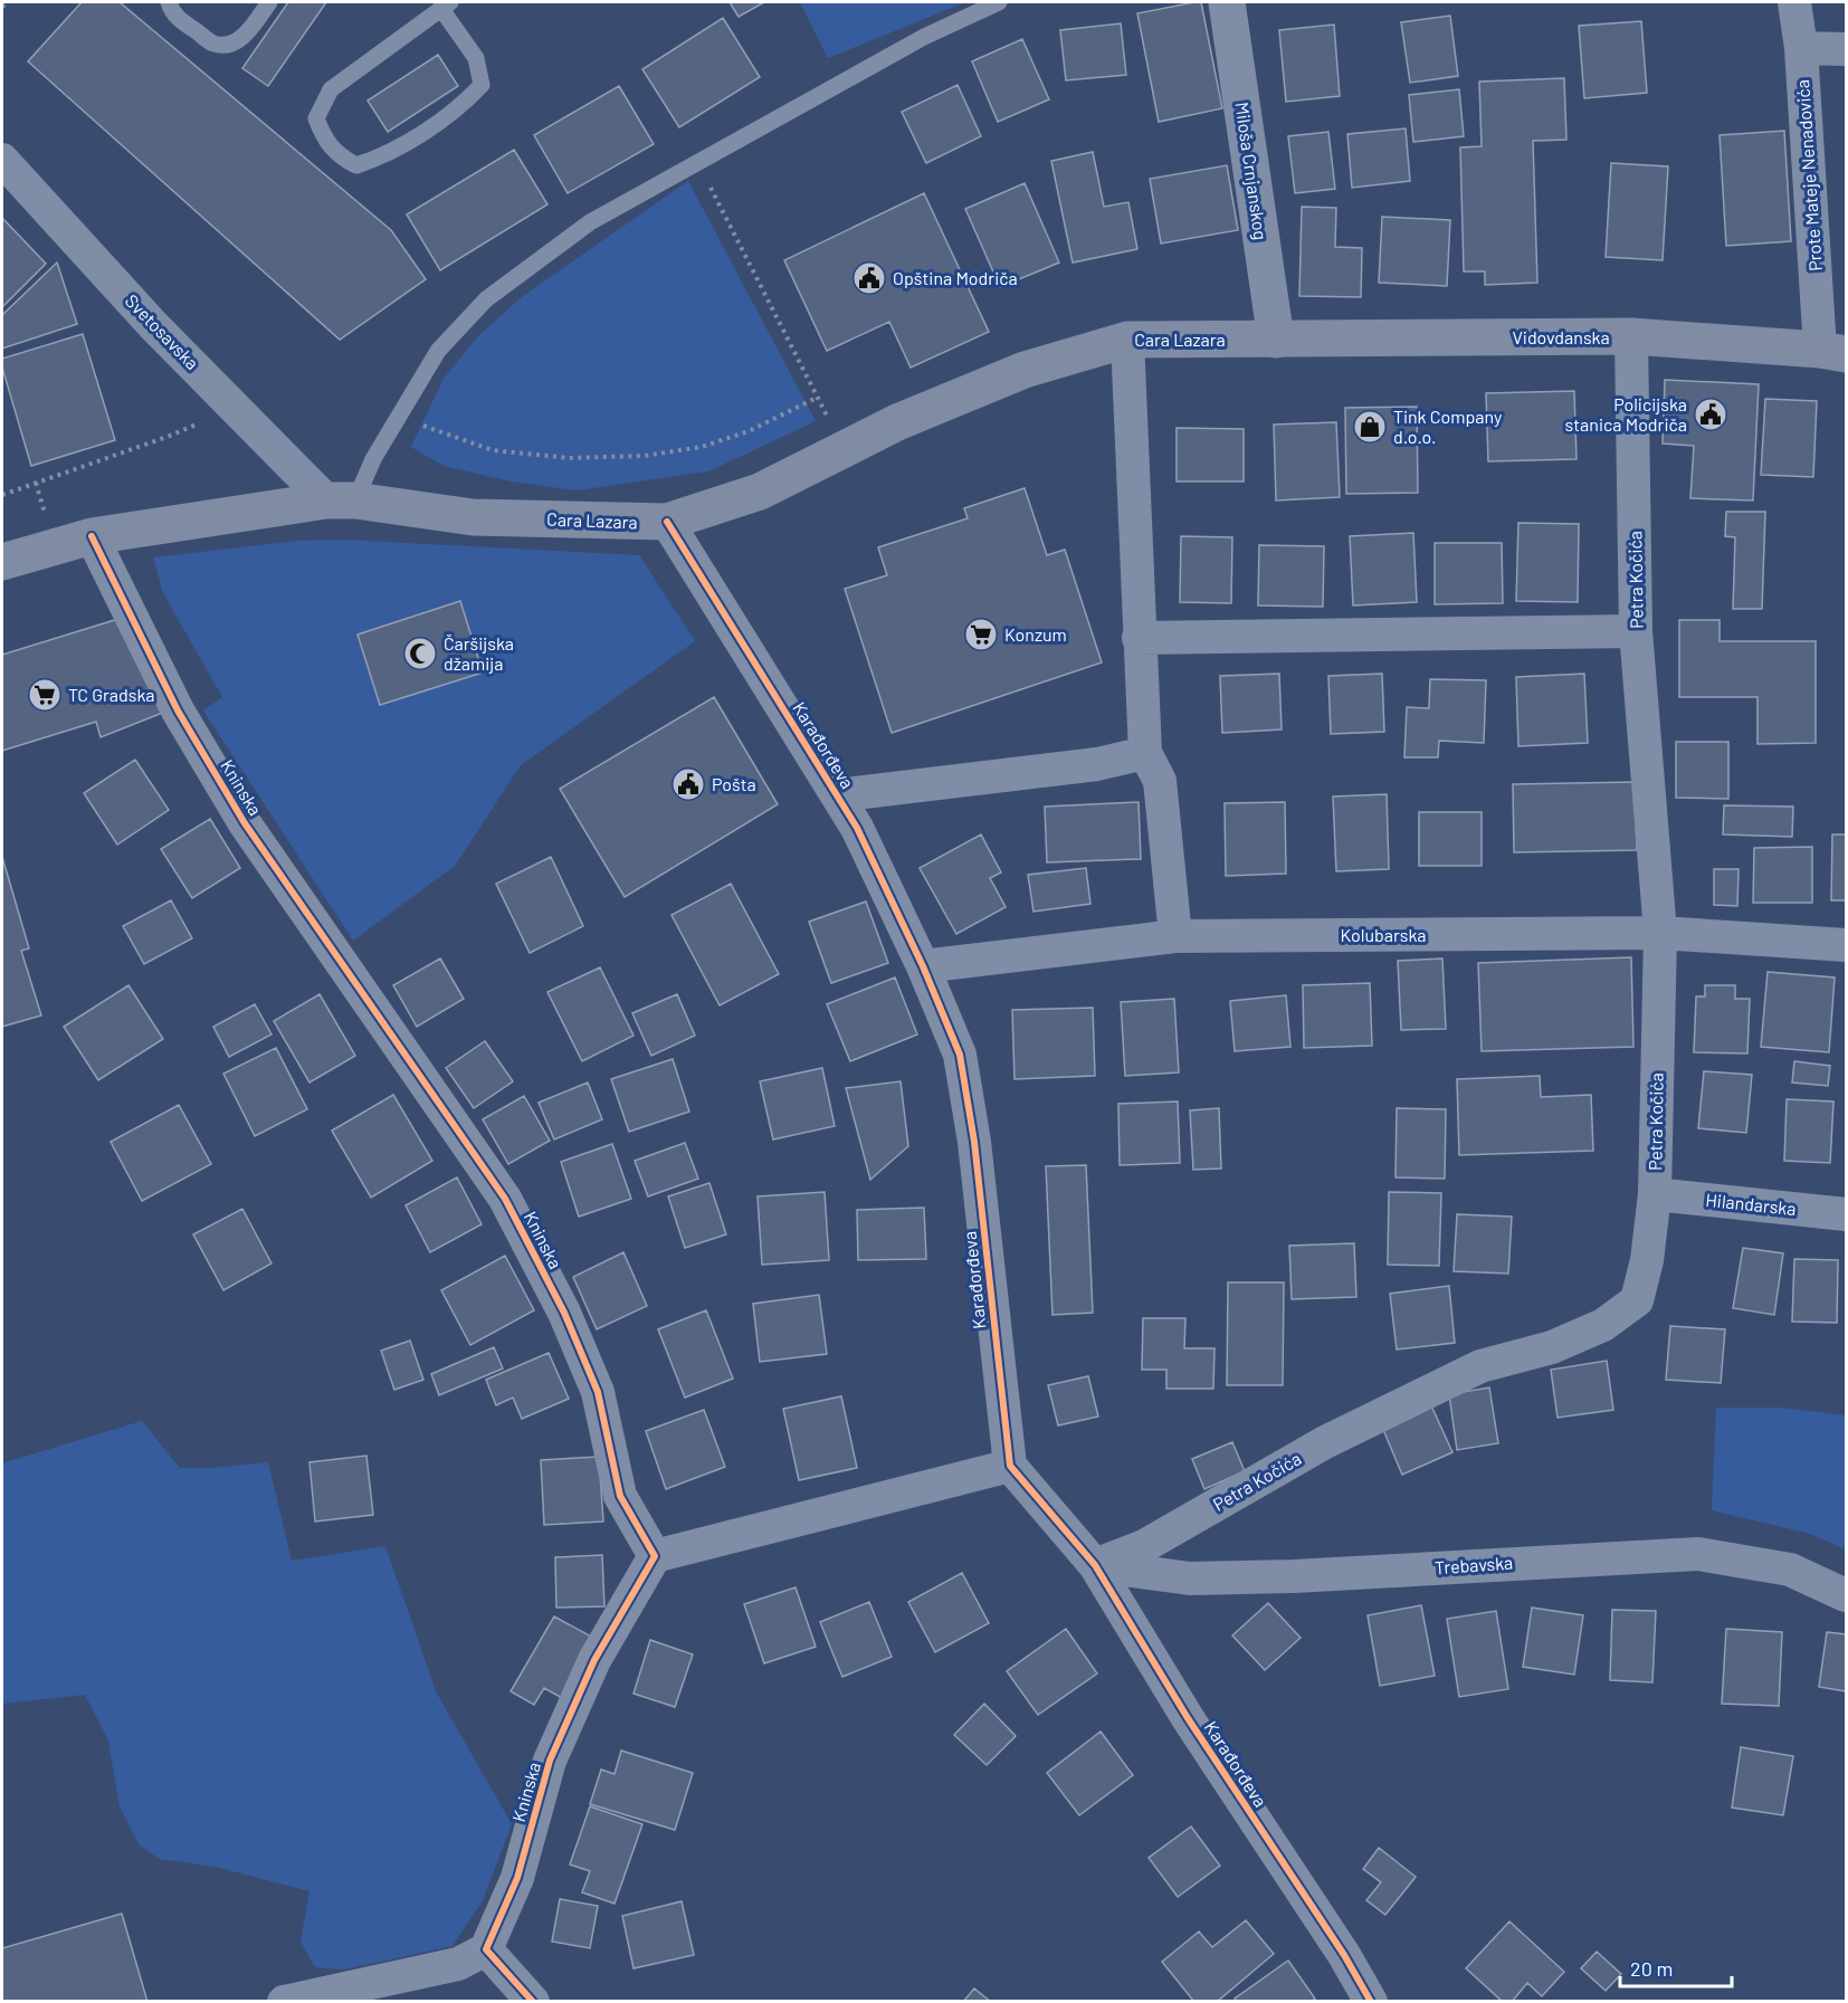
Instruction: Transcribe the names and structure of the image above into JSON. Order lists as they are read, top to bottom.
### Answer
{
  "streets": {
    "main road": ["Vidovdanska", "Cara Lazara"],
    "street": [
      "Miloša Crnjanskog",
      "Prote Mateje Nenadovića",
      "Svetosavska",
      "Petra Kočića",
      "Karađorđeva",
      "Kninska",
      "Kolubarska",
      "Hilandarska",
      "Trebavska"
    ]
  },
  "crossings": [
    ["Miloša Crnjanskog", "Vidovdanska"],
    ["Miloša Crnjanskog", "Cara Lazara"],
    ["Prote Mateje Nenadovića", "Vidovdanska"],
    ["Svetosavska", "Cara Lazara"],
    ["Vidovdanska", "Cara Lazara"],
    ["Vidovdanska", "Petra Kočića"],
    ["Cara Lazara", "Karađorđeva"],
    ["Cara Lazara", "Kninska"],
    ["Petra Kočića", "Karađorđeva"],
    ["Petra Kočića", "Kolubarska"],
    ["Petra Kočića", "Hilandarska"],
    ["Petra Kočića", "Trebavska"],
    ["Karađorđeva", "Kolubarska"],
    ["Karađorđeva", "Trebavska"]
  ],
  "places": {
    "public building": ["Opština Modriča", "Policijska stanica Modriča", "Pošta"],
    "shop": ["Tink Company d.o.o."],
    "supermarket": ["Konzum", "TC Gradska"],
    "mosque": ["Čaršijska džamija"]
  },
  "scale_bar": "20 m"
}
